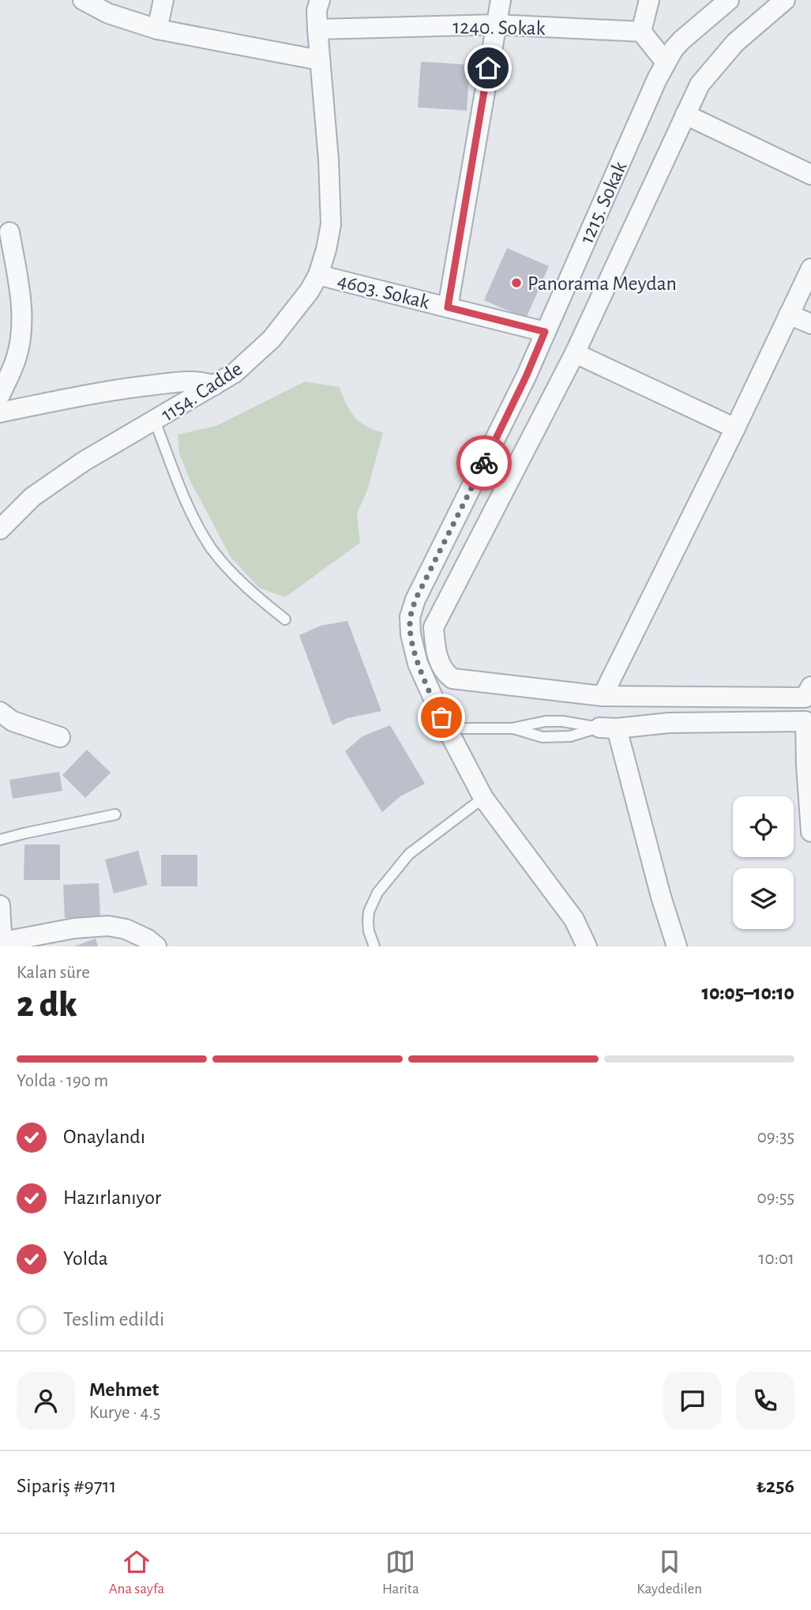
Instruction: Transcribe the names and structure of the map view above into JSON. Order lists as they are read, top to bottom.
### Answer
{
  "streets": {
    "street": [
      "1240. Sokak",
      "1215. Sokak",
      "4603. Sokak",
      "1154. Cadde"
    ]
  },
  "crossings": [
    ["1240. Sokak", "1154. Cadde"],
    ["1215. Sokak", "4603. Sokak"],
    ["4603. Sokak", "1154. Cadde"]
  ],
  "places": ["Panorama Meydan"],
  "page": {
    "heading": ["2 dk", "Kalan süre", "10:05–10:10"],
    "panel": [
      "Mehmet",
      "Kurye · 4.5",
      "Sipariş #9711",
      "₺256"
    ],
    "bar": "Yolda · 190 m",
    "list": [
      ["Onaylandı", "09:35"],
      ["Hazırlanıyor", "09:55"],
      ["Yolda", "10:01"],
      "Teslim edildi"
    ],
    "tabs": ["Ana sayfa", "Harita", "Kaydedilen"]
  }
}
